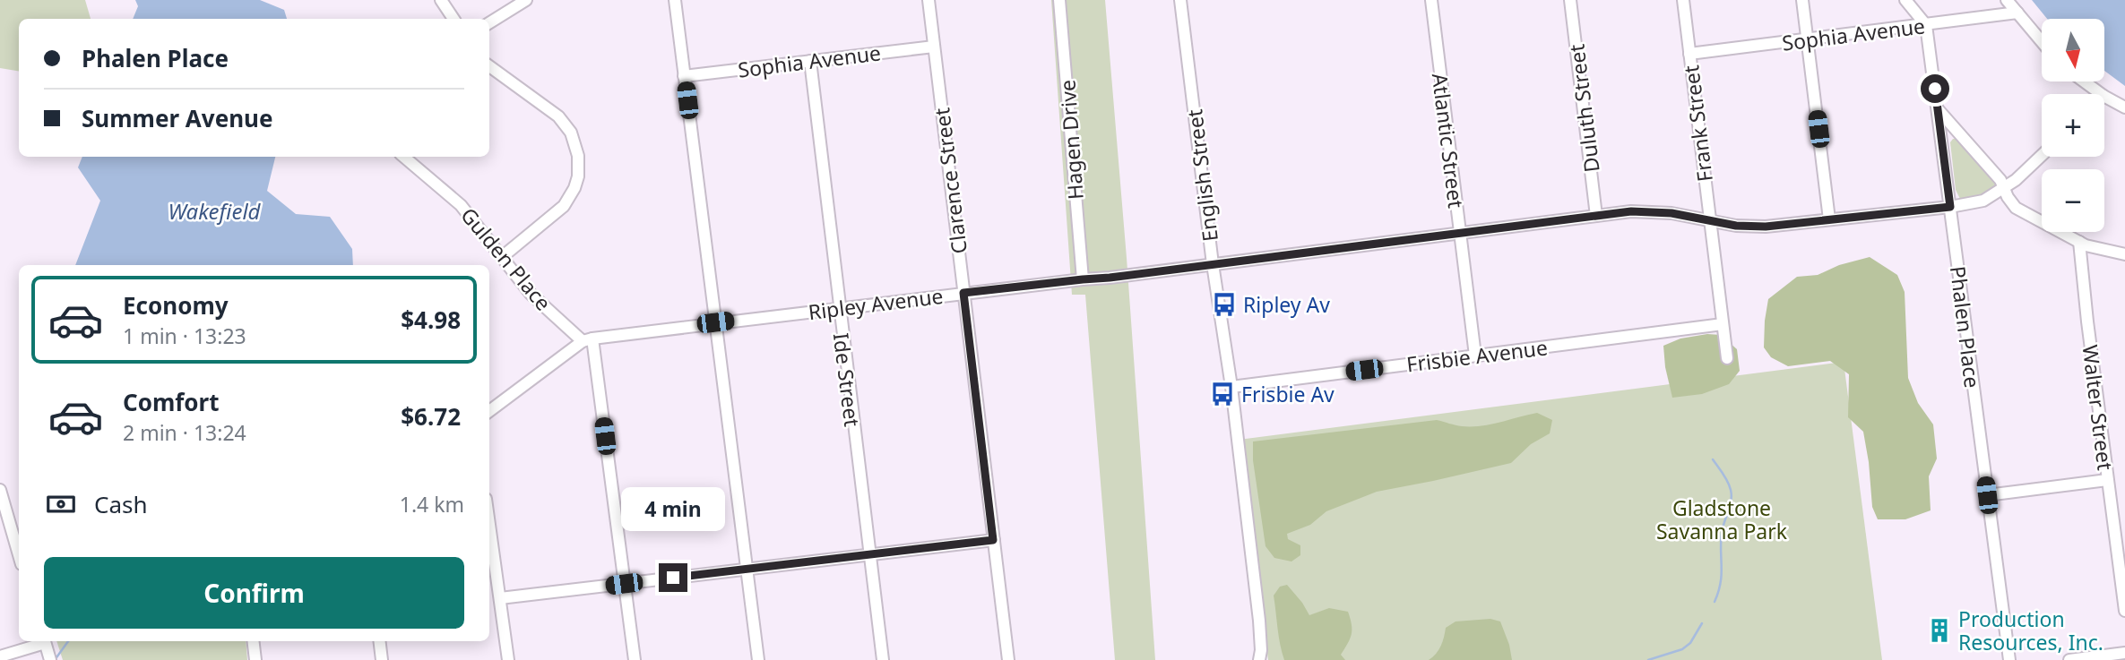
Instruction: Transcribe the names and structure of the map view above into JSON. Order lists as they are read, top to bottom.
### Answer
{
  "streets": {
    "street": [
      "Sophia Avenue",
      "Duluth Street",
      "Frank Street",
      "Hagen Drive",
      "Atlantic Street",
      "English Street",
      "Clarence Street",
      "Gulden Place",
      "Ripley Avenue",
      "Phalen Place",
      "Frisbie Avenue",
      "Ide Street",
      "Walter Street"
    ]
  },
  "crossings": [
    ["Sophia Avenue", "Frank Street"],
    ["Sophia Avenue", "Clarence Street"],
    ["Sophia Avenue", "Phalen Place"],
    ["Sophia Avenue", "Ide Street"],
    ["Duluth Street", "Ripley Avenue"],
    ["Frank Street", "Ripley Avenue"],
    ["Frank Street", "Frisbie Avenue"],
    ["Hagen Drive", "Ripley Avenue"],
    ["Atlantic Street", "Ripley Avenue"],
    ["Atlantic Street", "Frisbie Avenue"],
    ["English Street", "Ripley Avenue"],
    ["English Street", "Frisbie Avenue"],
    ["Clarence Street", "Ripley Avenue"],
    ["Gulden Place", "Ripley Avenue"],
    ["Ripley Avenue", "Phalen Place"],
    ["Ripley Avenue", "Ide Street"]
  ],
  "water": ["Wakefield"],
  "parks": ["Gladstone Savanna Park"],
  "places": {
    "bus stop": ["Ripley Av", "Frisbie Av"],
    "building": ["Production Resources, Inc."]
  },
  "north": "bottom",
  "page": {
    "map_buttons": ["+", "−"],
    "banner": ["Phalen Place", "Summer Avenue"],
    "list": [
      {
        "name": "Economy",
        "note": "1 min · 13:23",
        "value": "$4.98"
      },
      {
        "name": "Comfort",
        "note": "2 min · 13:24",
        "value": "$6.72"
      }
    ],
    "pay": ["Cash", "1.4 km"],
    "bubble": "4 min",
    "buttons": "Confirm"
  }
}
